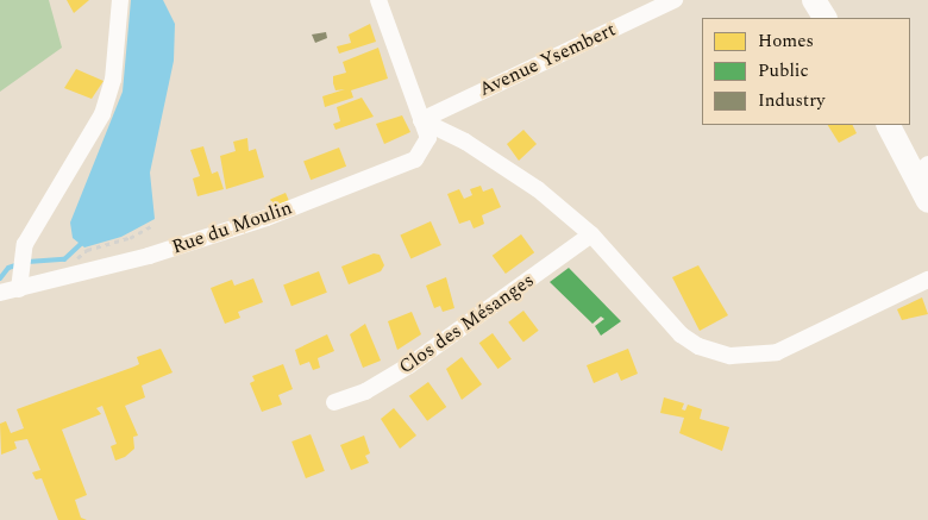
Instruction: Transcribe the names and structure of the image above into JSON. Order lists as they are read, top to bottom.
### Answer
{
  "streets": {
    "street": ["Avenue Ysembert", "Rue du Moulin", "Clos des Mésanges"]
  },
  "crossings": [
    ["Avenue Ysembert", "Rue du Moulin"]
  ],
  "legend": ["Homes", "Public", "Industry"]
}
